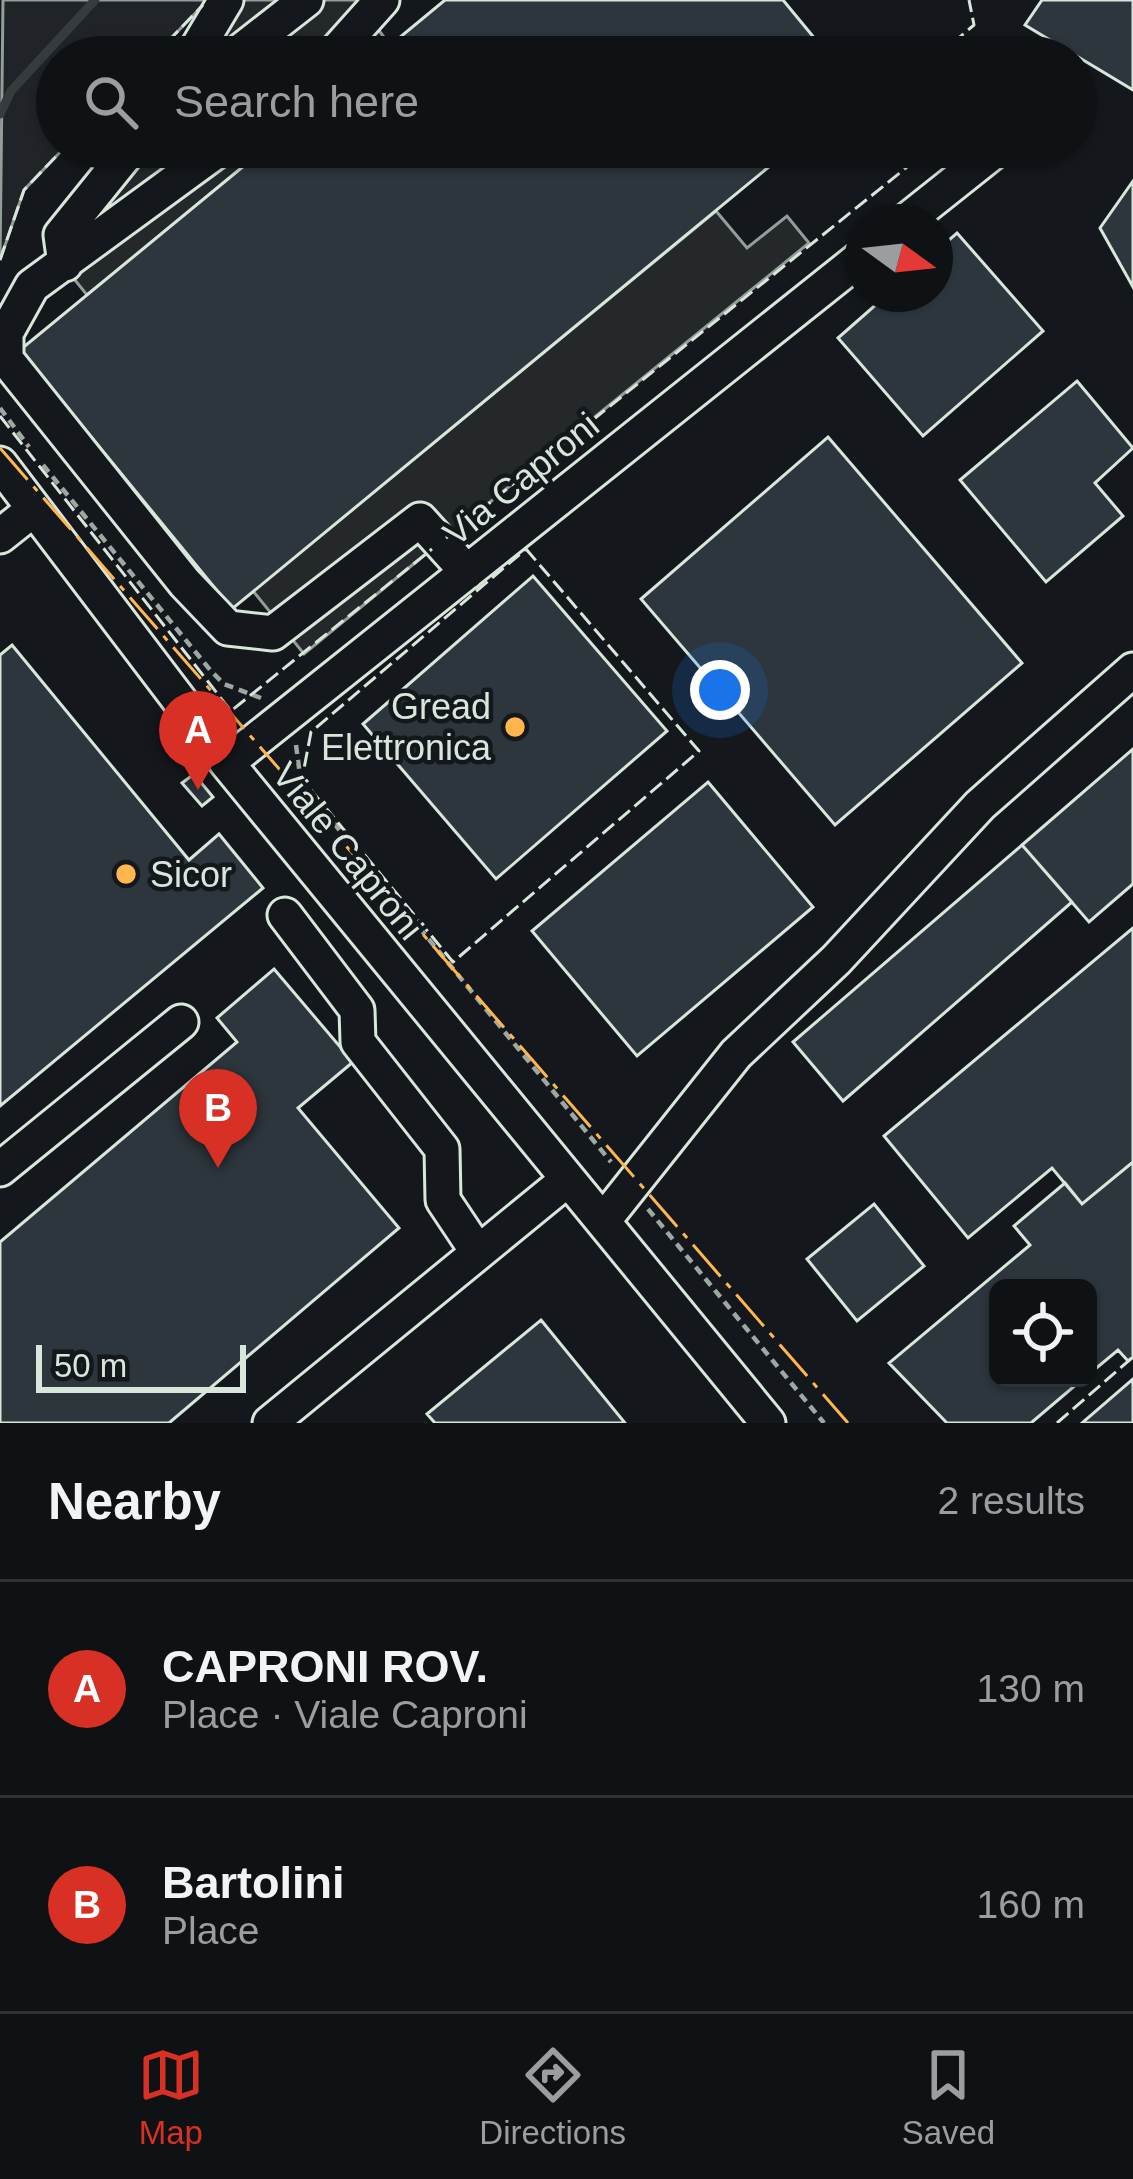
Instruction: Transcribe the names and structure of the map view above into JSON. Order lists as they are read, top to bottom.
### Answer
{
  "streets": {
    "street": ["Via Caproni", "Viale Caproni"]
  },
  "crossings": [
    ["Via Caproni", "Viale Caproni"]
  ],
  "places": ["Gread Elettronica", "Sicor"],
  "scale_bar": "50 m",
  "north": "right",
  "page": {
    "search": "Search here",
    "pins": ["A", "B"],
    "scale": "50 m",
    "heading": ["Nearby", "2 results"],
    "list": [
      {
        "mark": "A",
        "name": "CAPRONI ROV.",
        "note": "Place · Viale Caproni",
        "value": "130 m"
      },
      {
        "mark": "B",
        "name": "Bartolini",
        "note": "Place",
        "value": "160 m"
      }
    ],
    "nav": ["Map", "Directions", "Saved"]
  }
}
